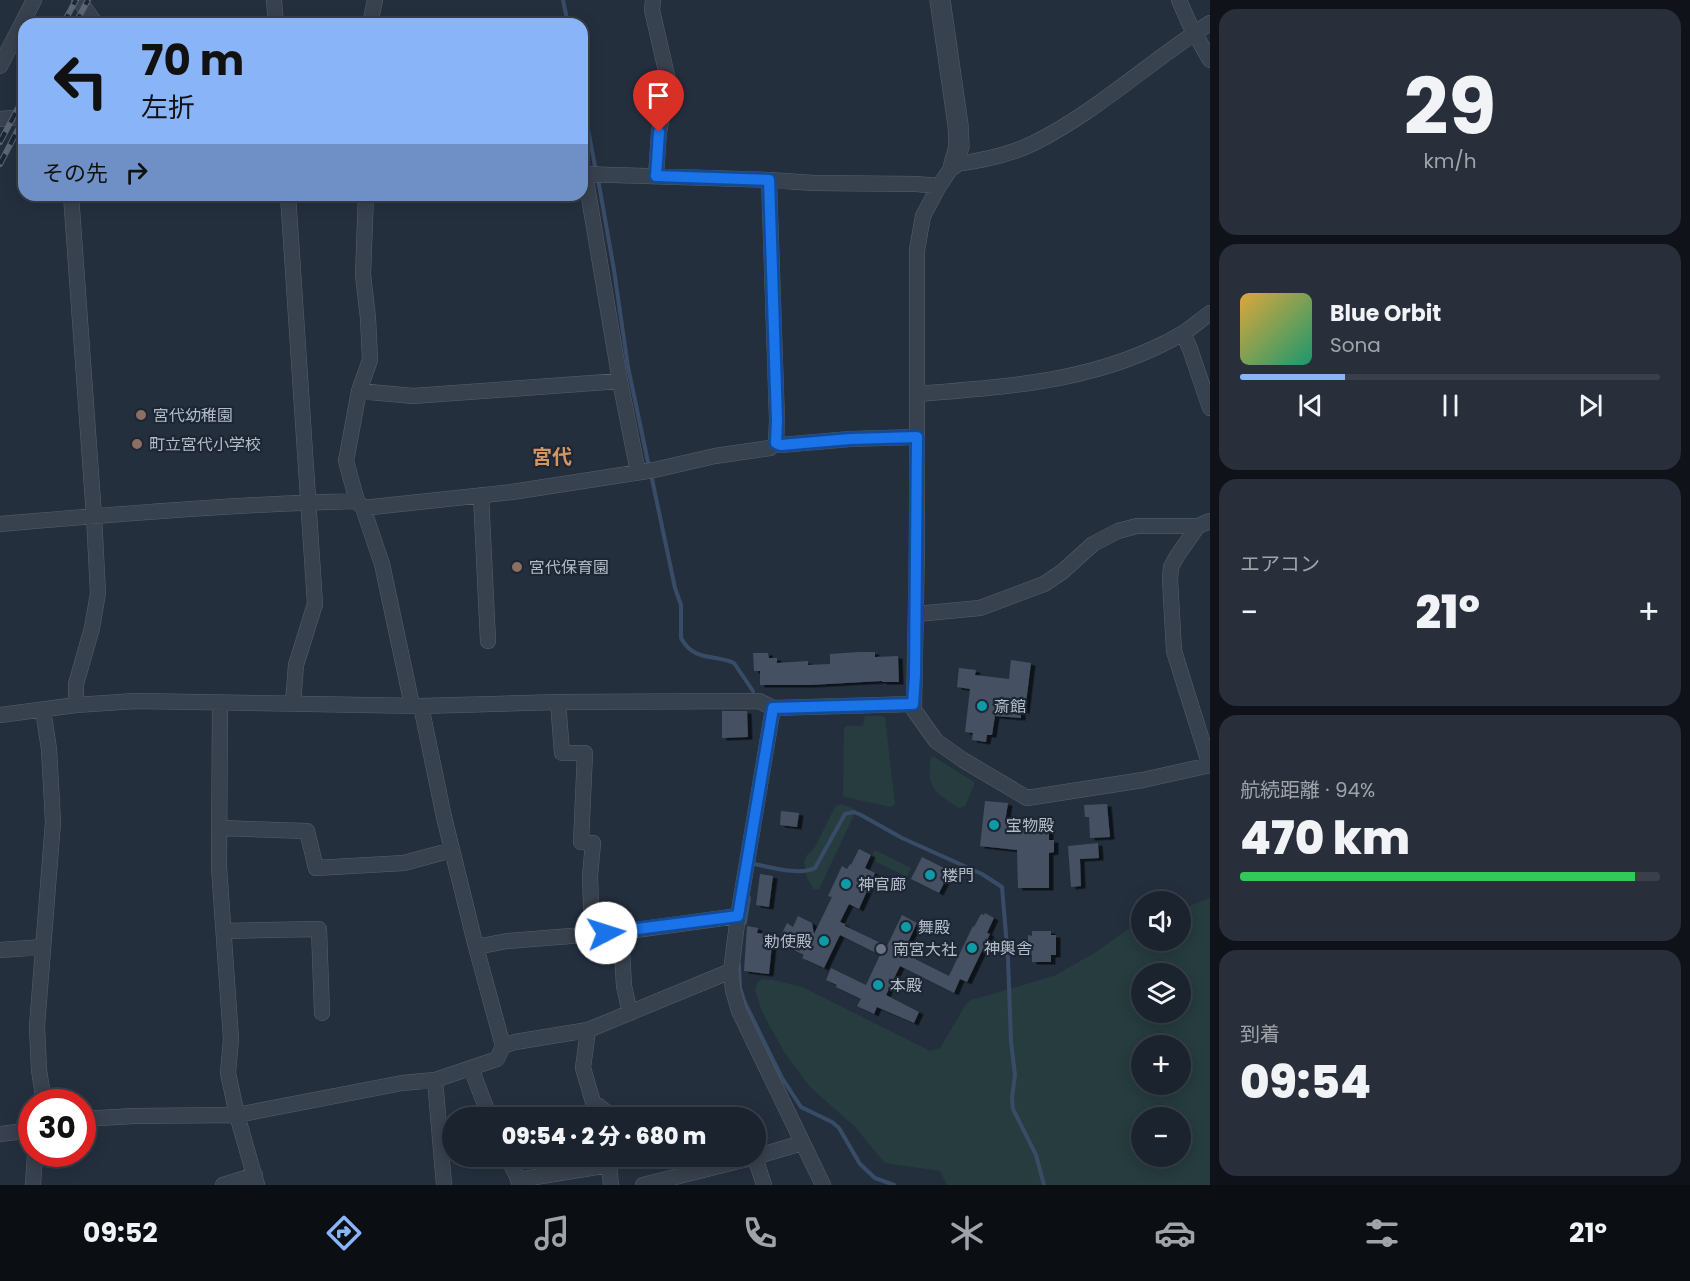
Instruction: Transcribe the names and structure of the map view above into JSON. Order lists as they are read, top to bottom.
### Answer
{
  "districts": ["宮代"],
  "places": [
    "宮代幼稚園",
    "町立宮代小学校",
    "宮代保育園",
    "斎館",
    "宝物殿",
    "楼門",
    "神官廊",
    "舞殿",
    "勅使殿",
    "神輿舎",
    "南宮大社",
    "本殿"
  ],
  "page": {
    "tile": [
      ["29", "km/h"],
      "エアコン",
      ["航続距離 · 94%", "470 km"],
      ["到着", "09:54"]
    ],
    "turn": ["70 m", "左折"],
    "then": "その先",
    "song": ["Blue Orbit", "Sona"],
    "heat": ["−", "21°", "+"],
    "map_buttons": ["+", "−"],
    "limit": "30",
    "trip": "09:54 · 2 分 · 680 m",
    "tabs": ["09:52", "21°"]
  }
}
